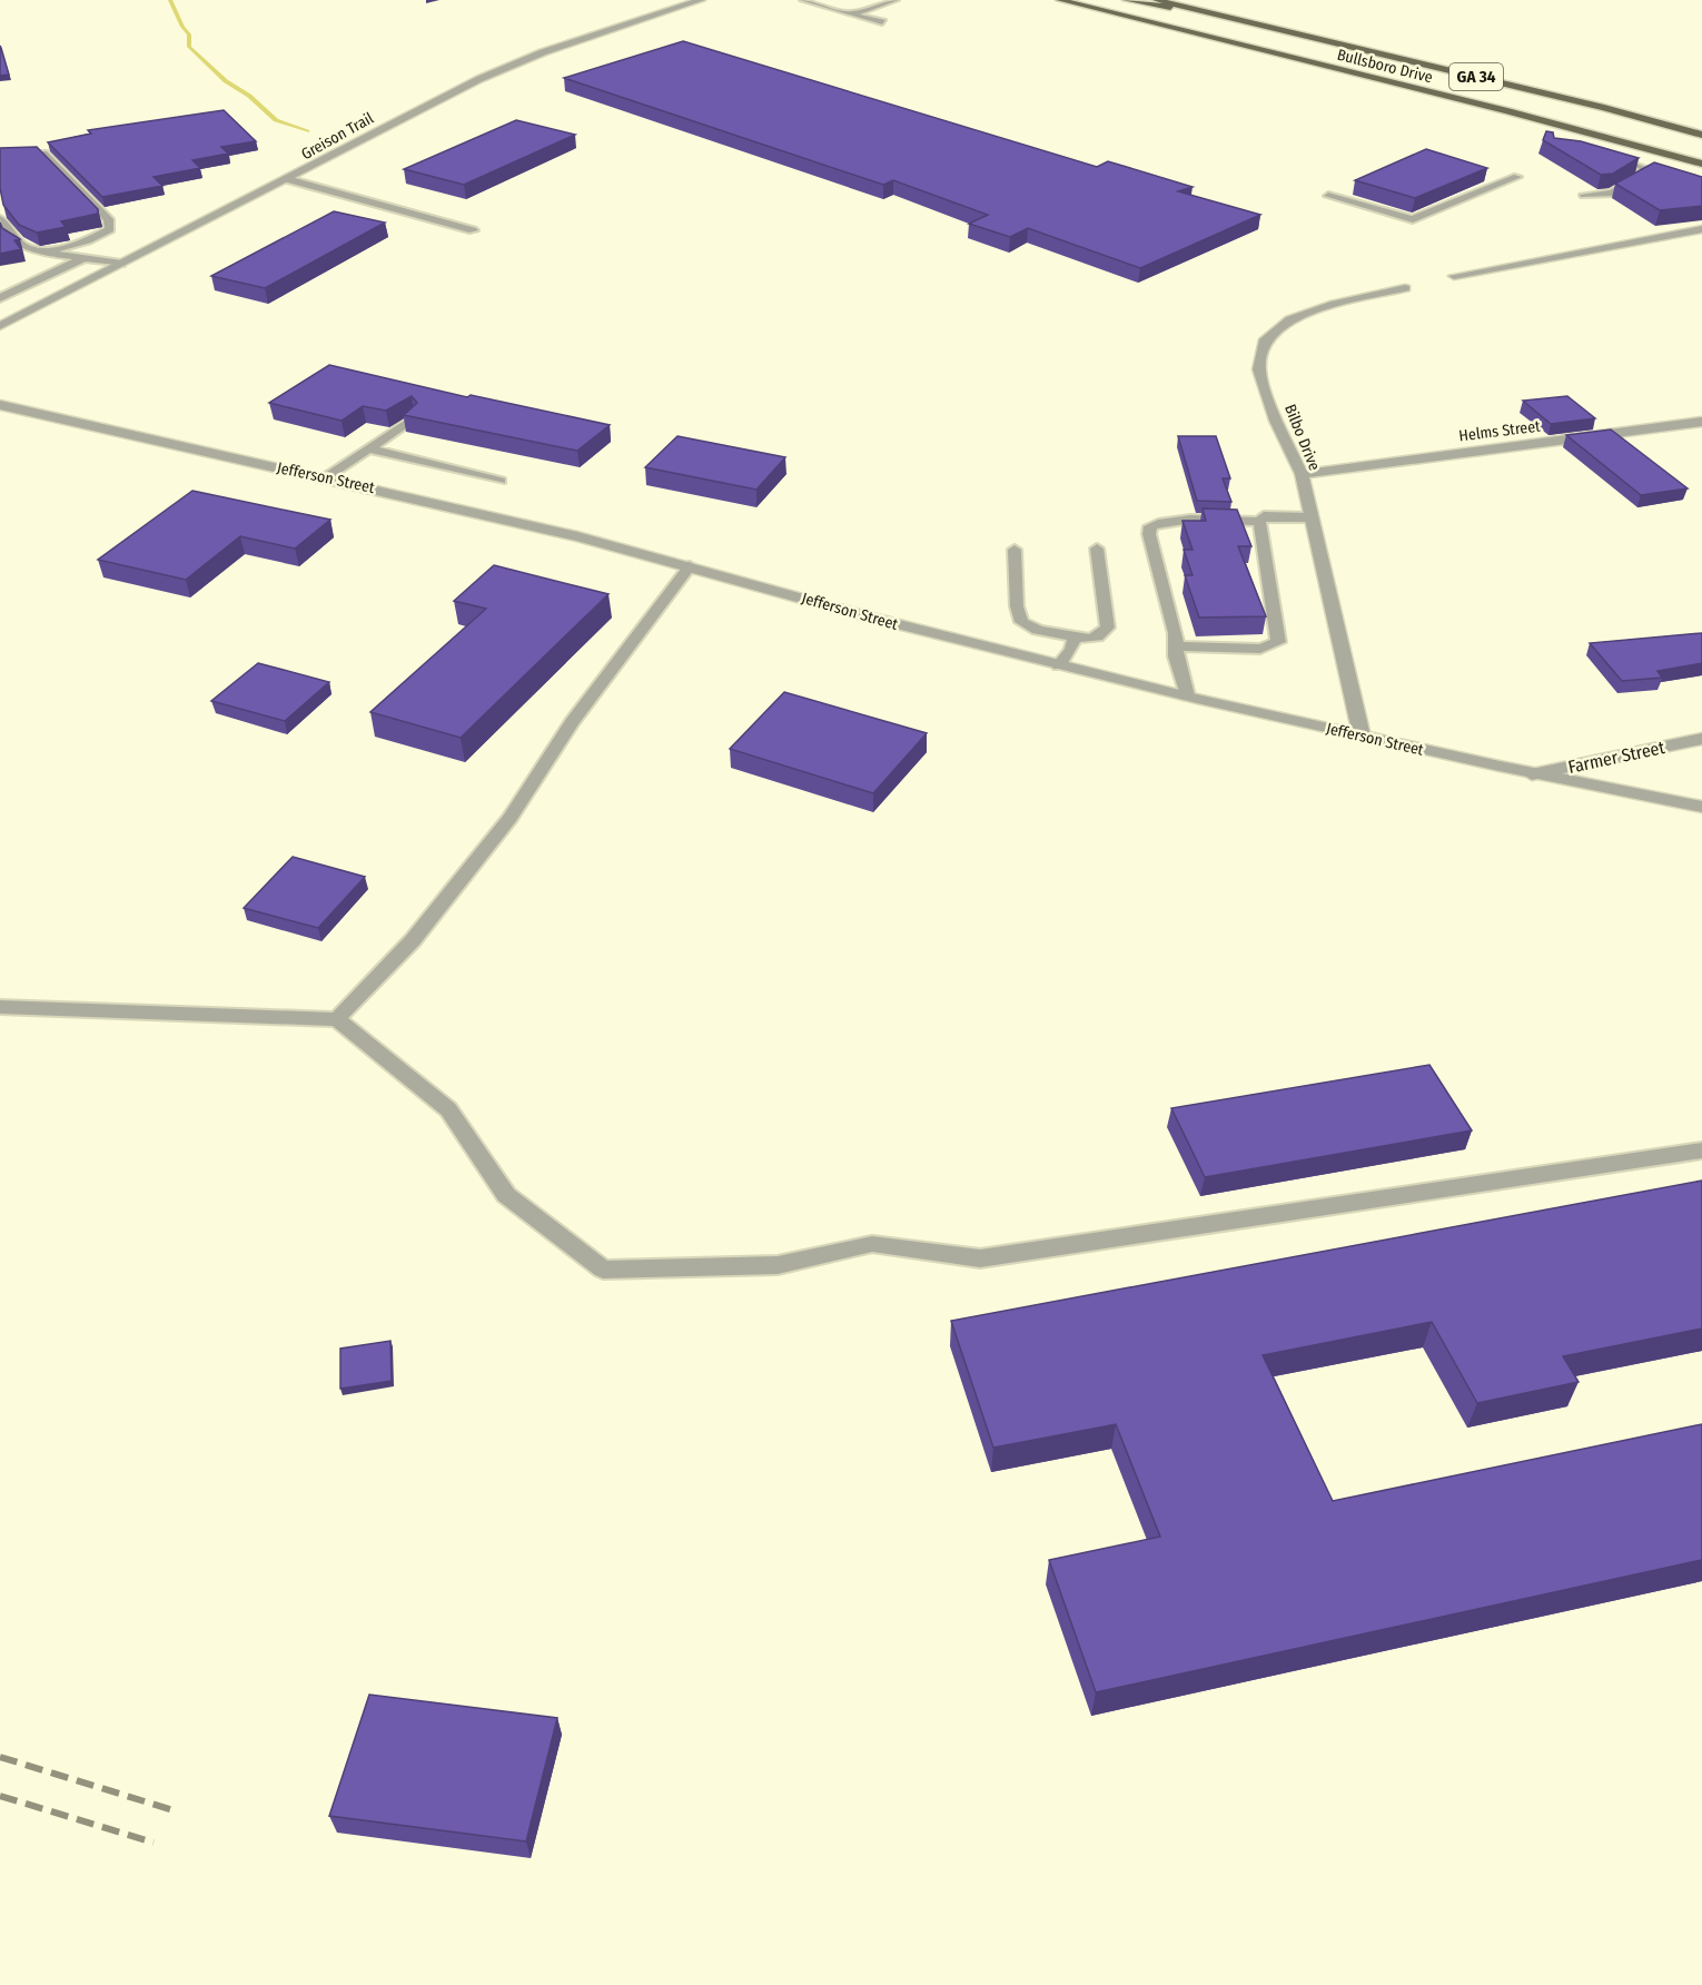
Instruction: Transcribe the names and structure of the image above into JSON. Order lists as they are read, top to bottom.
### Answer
{
  "streets": {
    "main road": ["Bullsboro Drive", "GA 34"],
    "street": [
      "Greison Trail",
      "Helms Street",
      "Bilbo Drive",
      "Jefferson Street",
      "Farmer Street"
    ]
  },
  "crossings": [
    ["Helms Street", "Bilbo Drive"],
    ["Bilbo Drive", "Jefferson Street"],
    ["Jefferson Street", "Farmer Street"]
  ]
}
